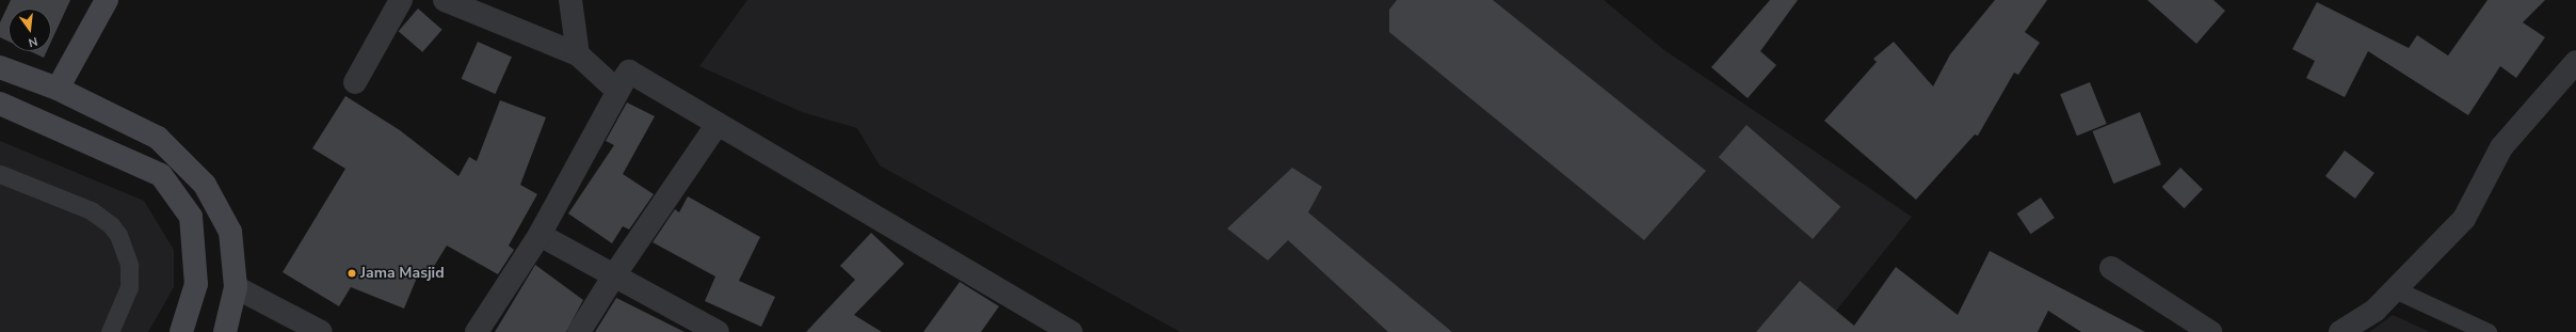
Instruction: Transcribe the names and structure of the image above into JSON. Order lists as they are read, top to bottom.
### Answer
{
  "places": ["Jama Masjid"],
  "north": "bottom"
}
